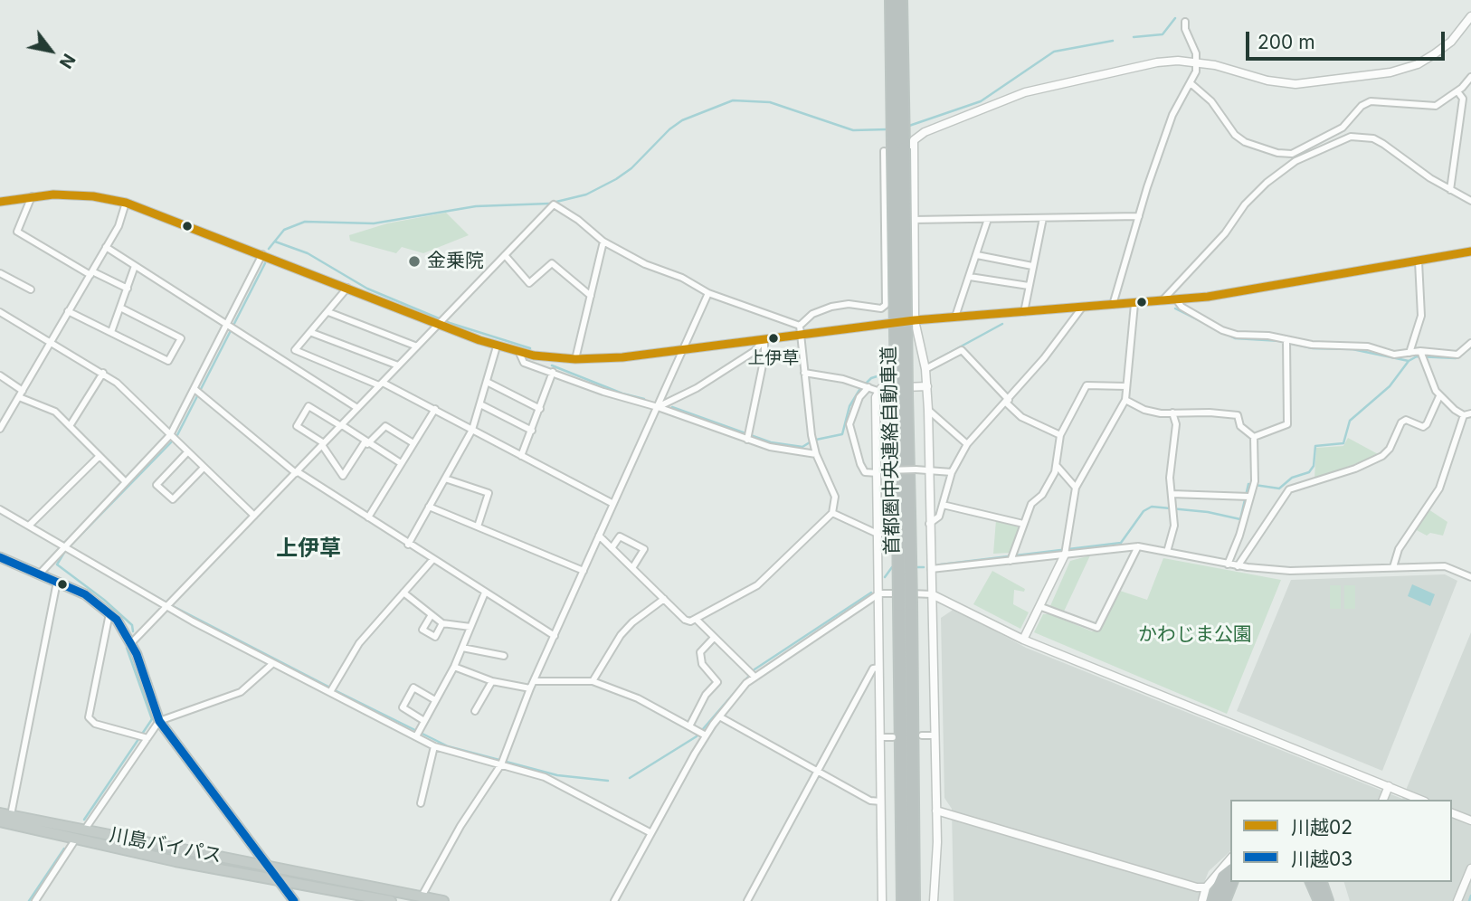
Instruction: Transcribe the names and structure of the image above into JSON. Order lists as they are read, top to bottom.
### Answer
{
  "streets": {
    "highway": ["首都圏中央連絡自動車道", "川島バイパス"]
  },
  "districts": ["上伊草"],
  "parks": ["かわじま公園"],
  "places": ["金乗院", "上伊草"],
  "lines": ["transit line 川越02", "transit line 川越03"],
  "legend": ["川越02", "川越03"],
  "scale_bar": "200 m",
  "north": "bottom right"
}
